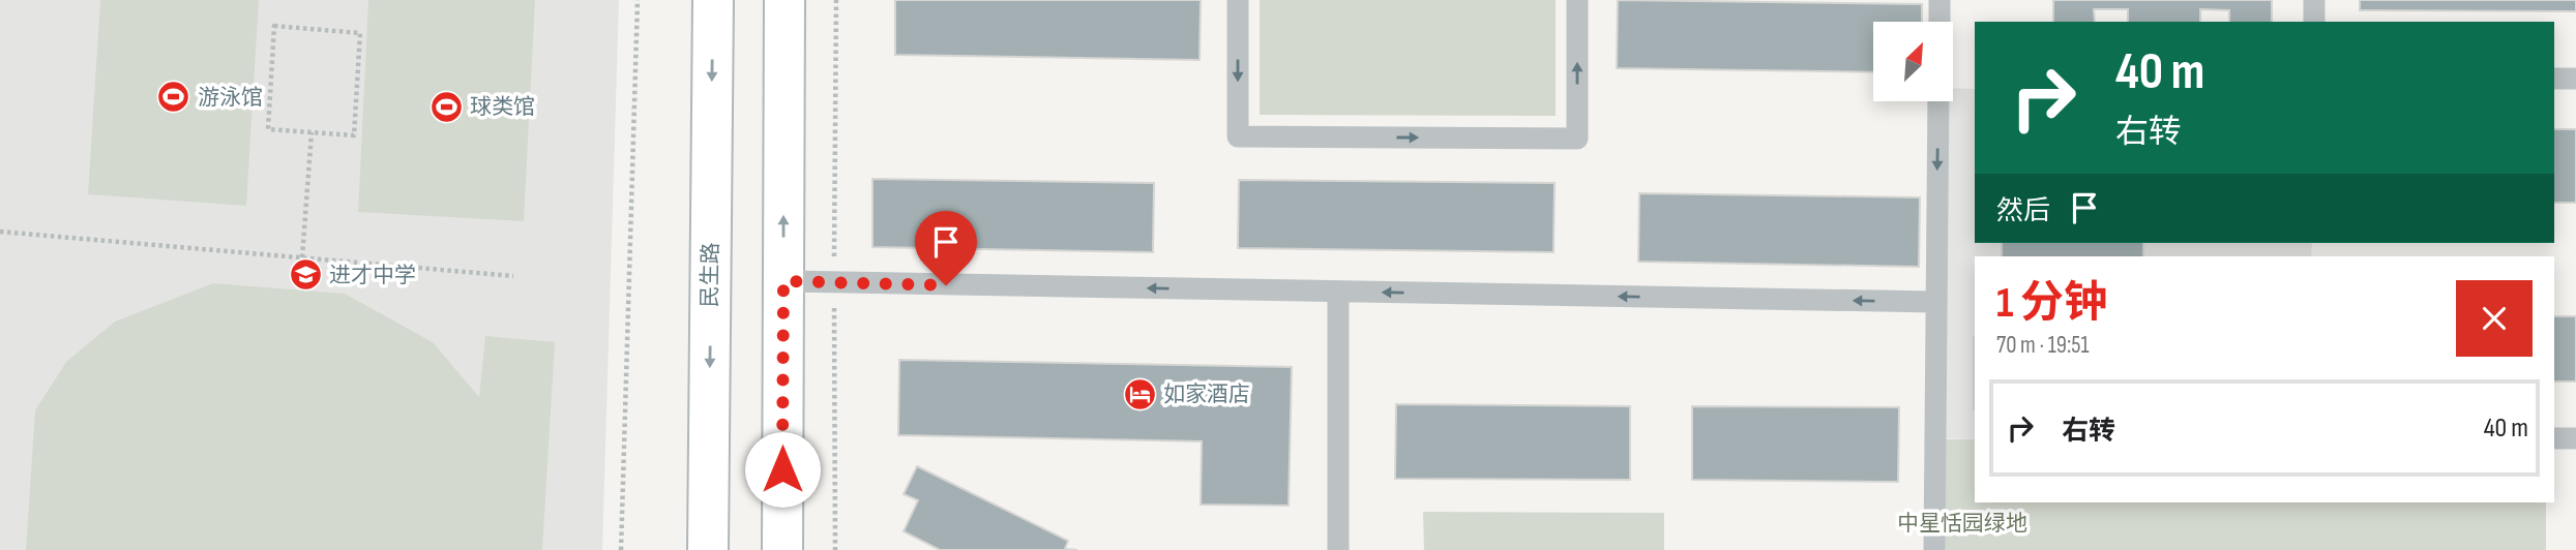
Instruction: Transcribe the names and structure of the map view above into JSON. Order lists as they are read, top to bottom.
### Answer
{
  "streets": {
    "main road": ["民生路"]
  },
  "parks": ["中星恬园绿地"],
  "places": {
    "sports": ["游泳馆", "球类馆"],
    "school or university": ["进才中学"],
    "hotel": ["如家酒店"]
  },
  "north": "top right",
  "page": {
    "turn": ["40 m", "右转"],
    "then": "然后",
    "heading": ["1 分钟", "70 m · 19:51"],
    "list": [
      {
        "name": "右转",
        "value": "40 m"
      }
    ]
  }
}
